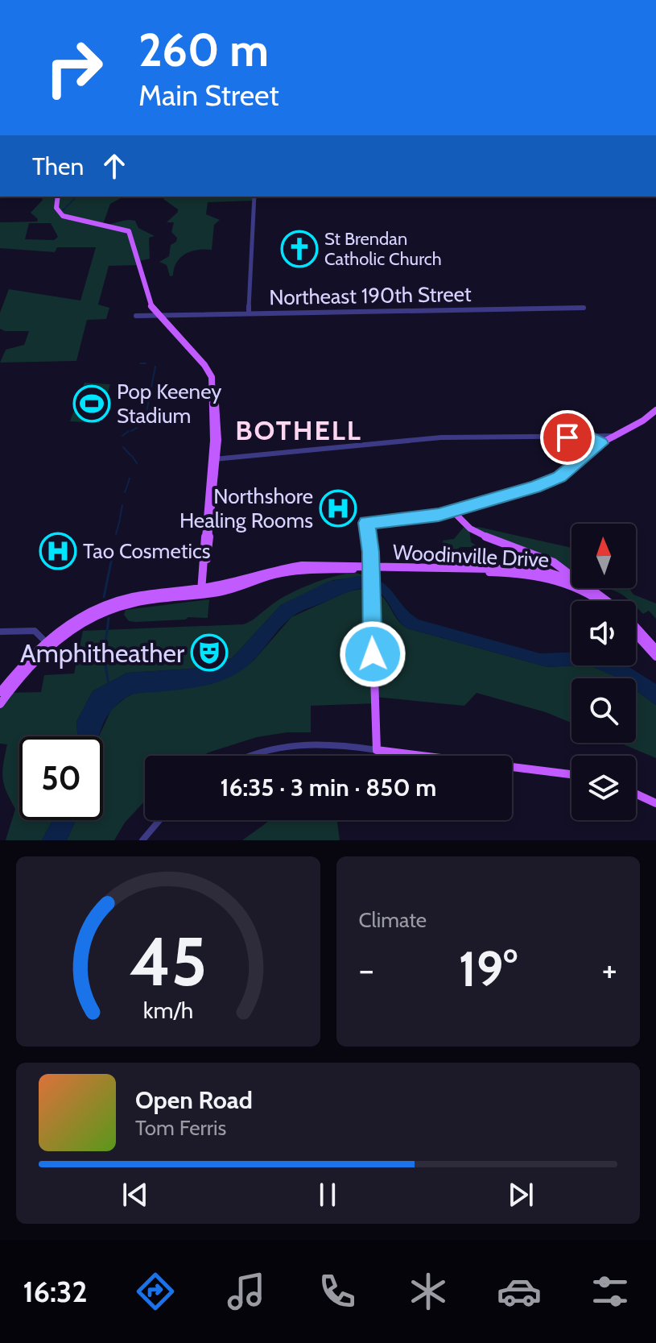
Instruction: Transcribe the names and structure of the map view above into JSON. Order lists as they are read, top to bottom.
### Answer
{
  "streets": {
    "main road": ["Woodinville Drive"],
    "street": ["Northeast 190th Street"]
  },
  "districts": ["BOTHELL"],
  "places": {
    "church": ["St Brendan Catholic Church"],
    "sports": ["Pop Keeney Stadium"],
    "hospital": ["Northshore Healing Rooms", "Tao Cosmetics"],
    "theatre": ["Amphitheather"]
  },
  "north": "top",
  "page": {
    "turn": ["260 m", "Main Street"],
    "then": "Then",
    "limit": "50",
    "trip": "16:35 · 3 min · 850 m",
    "tile": "Climate",
    "heat": ["−", "19°", "+"],
    "song": ["Open Road", "Tom Ferris"],
    "tabs": "16:32",
    "gauge": ["45", "km/h"]
  }
}
